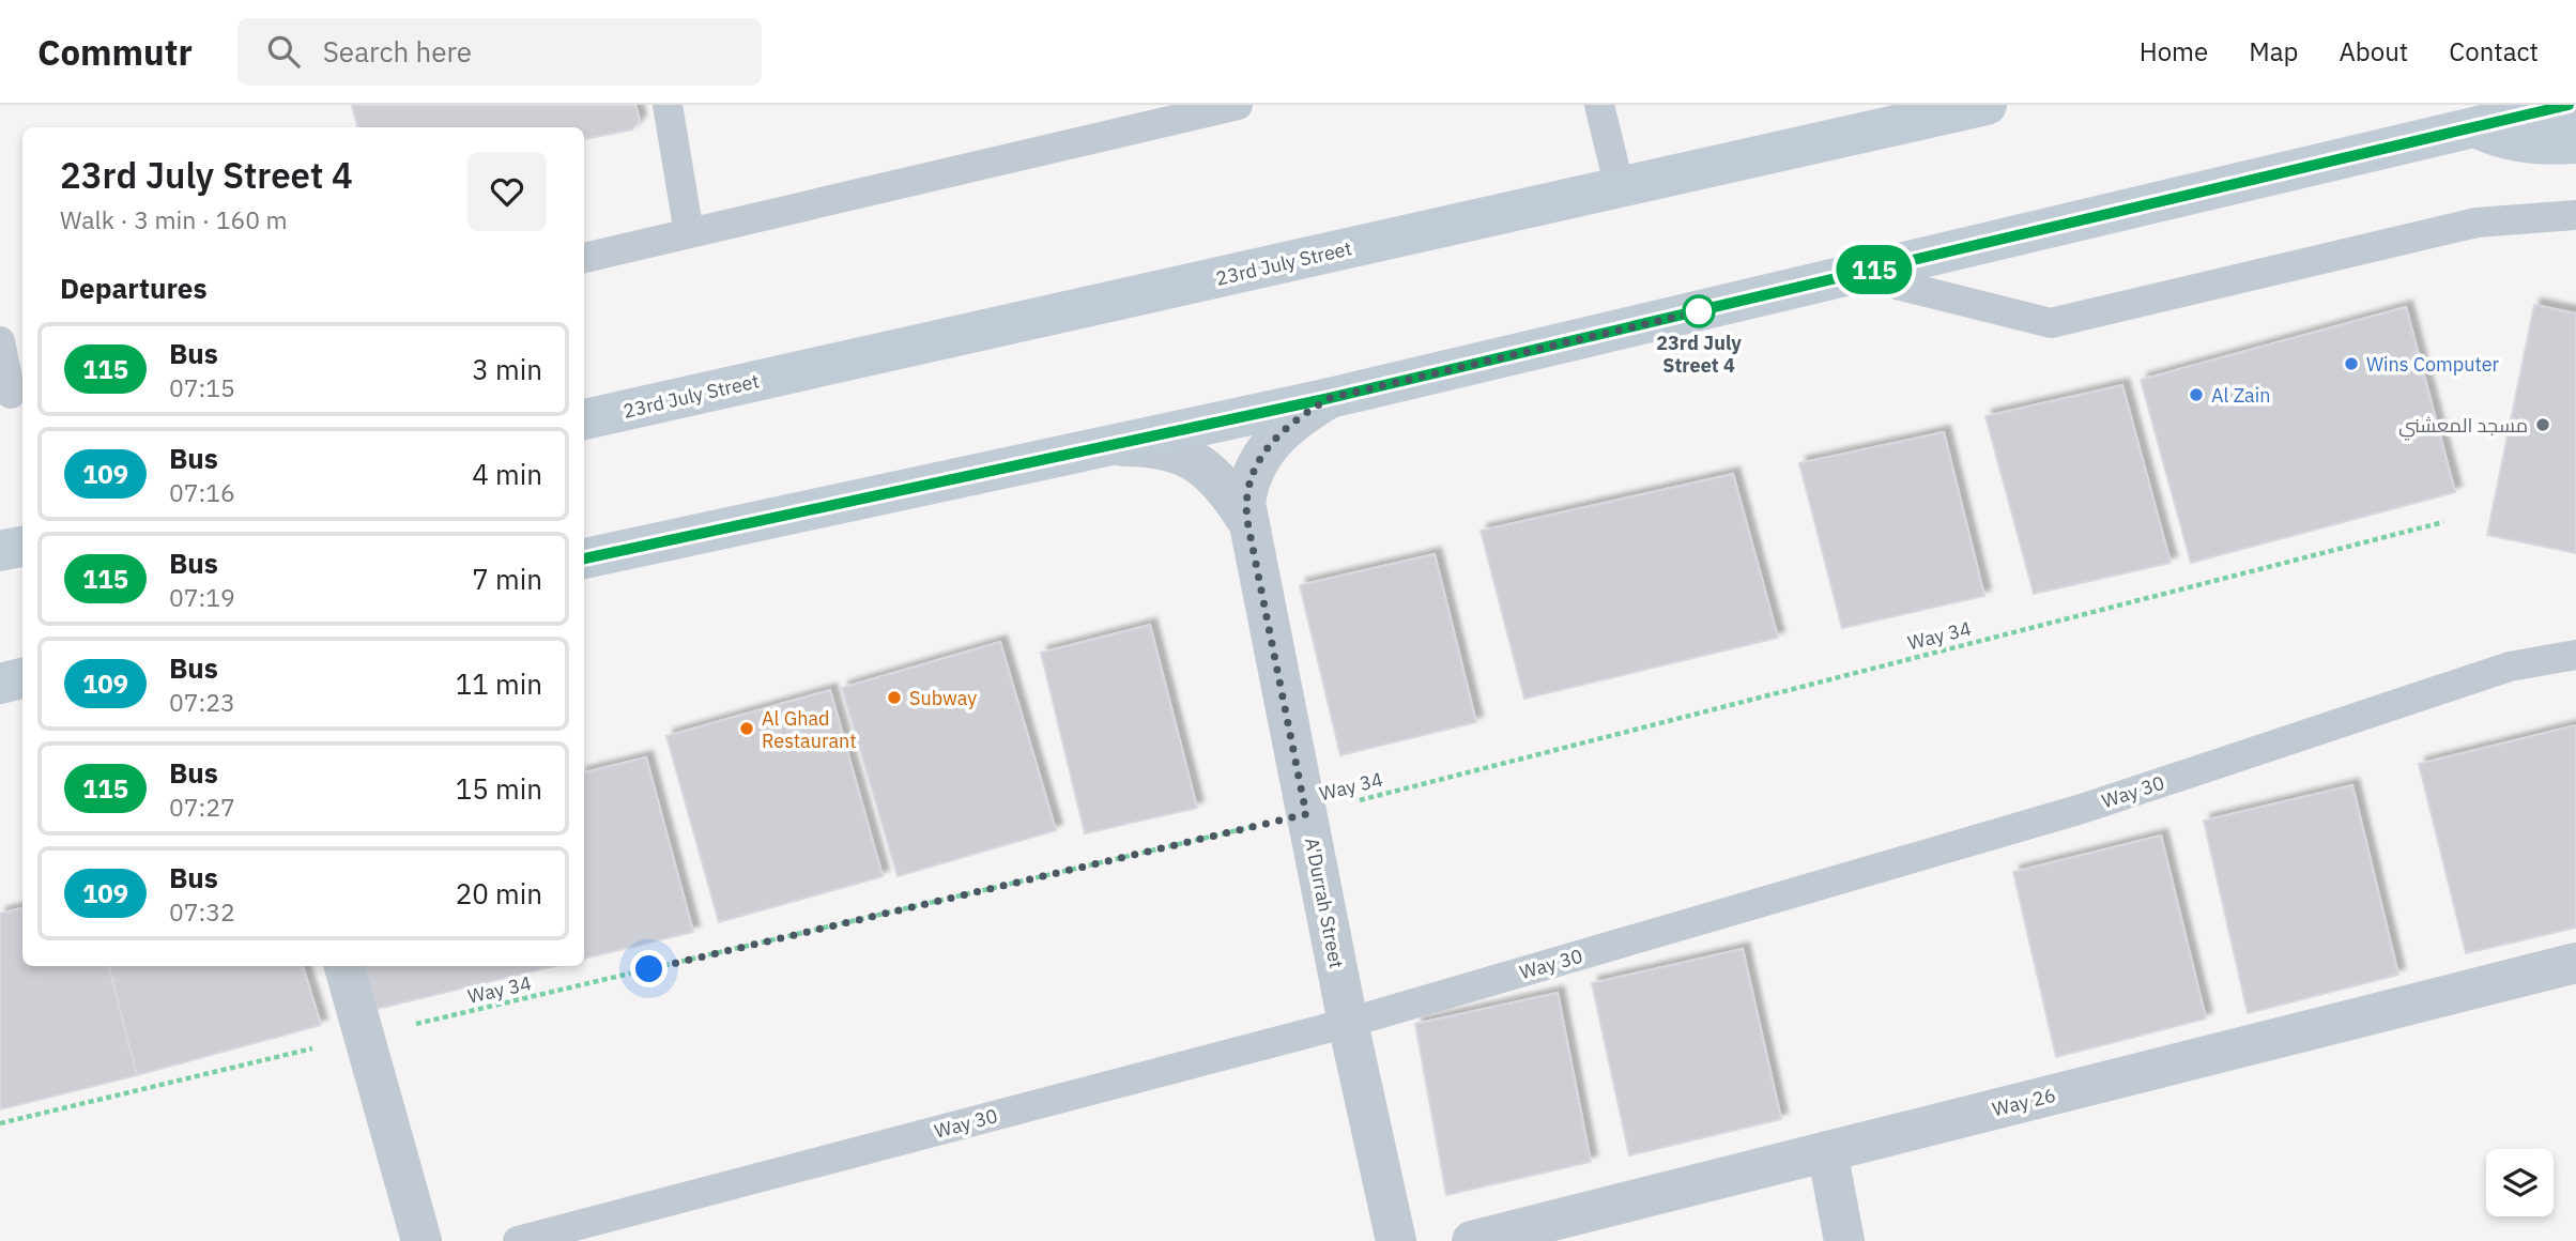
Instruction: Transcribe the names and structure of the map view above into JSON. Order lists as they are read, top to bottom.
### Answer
{
  "streets": {
    "main road": ["23rd July Street"],
    "street": ["A'Durrah Street", "Way 26"],
    "lane": ["Way 30"],
    "path": ["Way 34"]
  },
  "crossings": [
    ["Way 34", "A'Durrah Street"],
    ["Way 30", "A'Durrah Street"]
  ],
  "places": [
    "23rd July Street 4",
    "Wins Computer",
    "Al Zain",
    "مسجد المعشني",
    "Subway",
    "Al Ghad Restaurant"
  ],
  "lines": ["bus line 115"],
  "page": {
    "header": "Commutr",
    "search": "Search here",
    "nav": [
      "Home",
      "Map",
      "About",
      "Contact"
    ],
    "on_map": "115",
    "heading": [
      ["23rd July Street 4", "Walk · 3 min · 160 m"],
      "Departures"
    ],
    "list": [
      {
        "mark": "115",
        "name": "Bus",
        "note": "07:15",
        "value": "3 min"
      },
      {
        "mark": "109",
        "name": "Bus",
        "note": "07:16",
        "value": "4 min"
      },
      {
        "mark": "115",
        "name": "Bus",
        "note": "07:19",
        "value": "7 min"
      },
      {
        "mark": "109",
        "name": "Bus",
        "note": "07:23",
        "value": "11 min"
      },
      {
        "mark": "115",
        "name": "Bus",
        "note": "07:27",
        "value": "15 min"
      },
      {
        "mark": "109",
        "name": "Bus",
        "note": "07:32",
        "value": "20 min"
      }
    ]
  }
}
